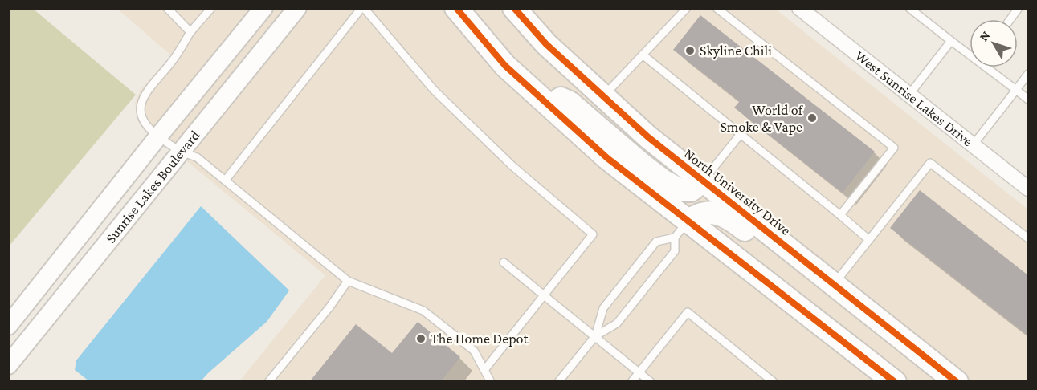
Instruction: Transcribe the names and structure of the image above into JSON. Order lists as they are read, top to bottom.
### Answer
{
  "streets": {
    "main road": ["North University Drive"],
    "street": ["West Sunrise Lakes Drive", "Sunrise Lakes Boulevard"]
  },
  "places": ["Skyline Chili", "World of Smoke & Vape", "The Home Depot"],
  "north": "top left"
}
